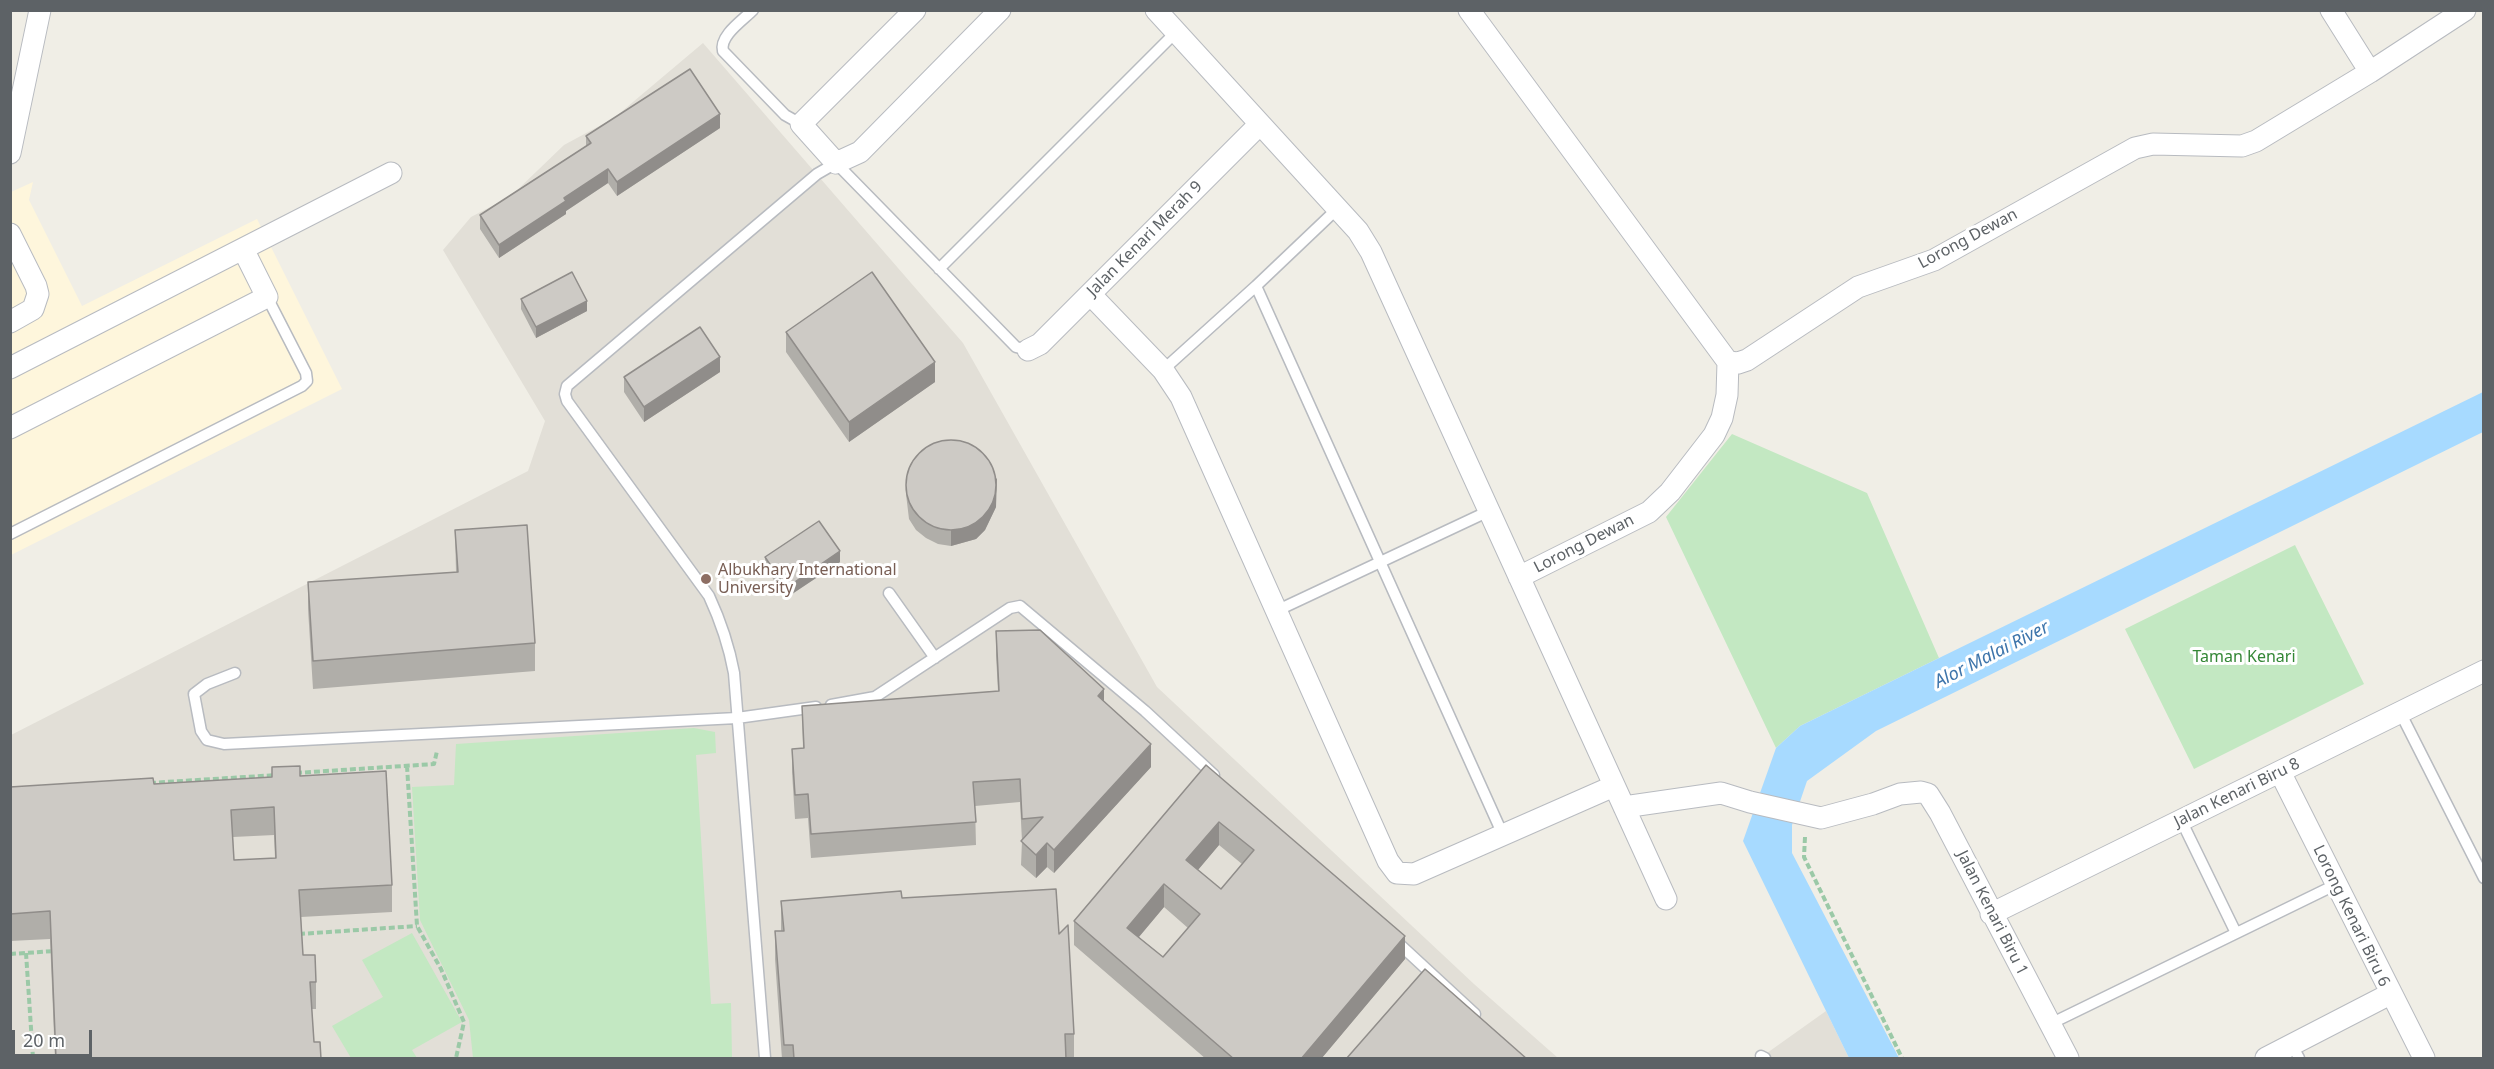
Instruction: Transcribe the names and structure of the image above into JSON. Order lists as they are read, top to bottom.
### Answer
{
  "streets": {
    "street": [
      "Jalan Kenari Merah 9",
      "Lorong Dewan",
      "Jalan Kenari Biru 8",
      "Jalan Kenari Biru 1",
      "Lorong Kenari Biru 6"
    ]
  },
  "crossings": [
    ["Jalan Kenari Biru 8", "Jalan Kenari Biru 1"],
    ["Jalan Kenari Biru 8", "Lorong Kenari Biru 6"]
  ],
  "water": ["Alor Malai River"],
  "parks": ["Taman Kenari"],
  "places": ["Albukhary International University"],
  "scale_bar": "20 m"
}
